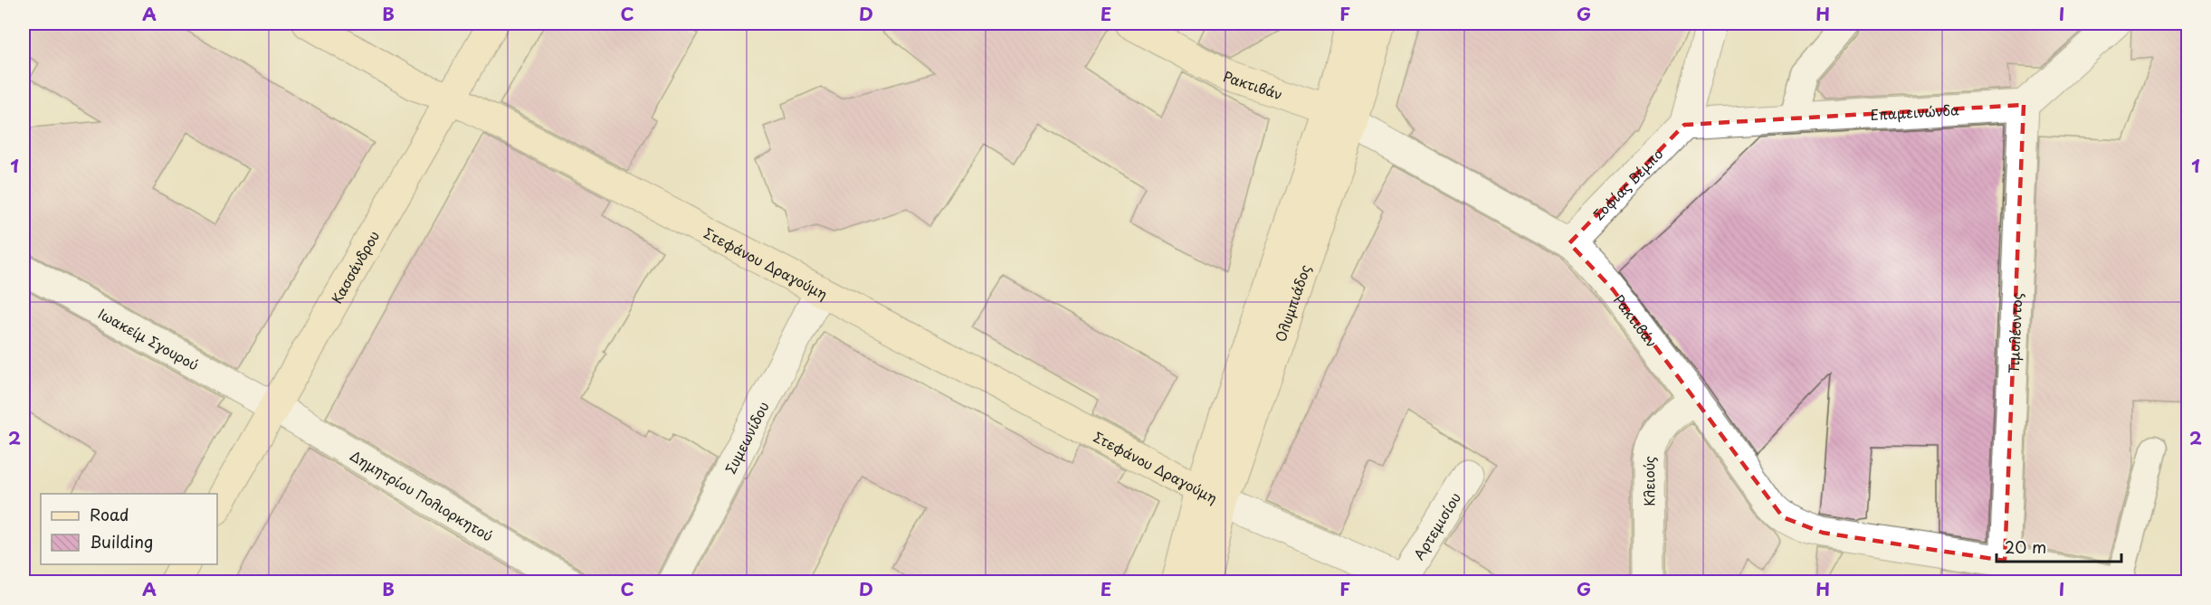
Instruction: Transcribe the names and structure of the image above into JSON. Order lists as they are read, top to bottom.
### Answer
{
  "streets": {
    "main road": [
      "Ρακτιβάν",
      "Στεφάνου Δραγούμη",
      "Κασσάνδρου",
      "Ολυμπιάδος"
    ],
    "street": [
      "Επαμεινώνδα",
      "Σοφίας Βέμπο",
      "Τιμολέοντος",
      "Ιωακείμ Σγουρού",
      "Συμεωνίδου",
      "Κλειούς",
      "Δημητρίου Πολιορκητού",
      "Αρτεμισίου"
    ]
  },
  "crossings": [
    ["Ρακτιβάν", "Σοφίας Βέμπο"],
    ["Ρακτιβάν", "Ολυμπιάδος"],
    ["Ρακτιβάν", "Τιμολέοντος"],
    ["Ρακτιβάν", "Κλειούς"],
    ["Επαμεινώνδα", "Σοφίας Βέμπο"],
    ["Επαμεινώνδα", "Τιμολέοντος"],
    ["Στεφάνου Δραγούμη", "Κασσάνδρου"],
    ["Στεφάνου Δραγούμη", "Ολυμπιάδος"],
    ["Στεφάνου Δραγούμη", "Συμεωνίδου"],
    ["Κασσάνδρου", "Ιωακείμ Σγουρού"],
    ["Κασσάνδρου", "Δημητρίου Πολιορκητού"],
    ["Ιωακείμ Σγουρού", "Δημητρίου Πολιορκητού"]
  ],
  "legend": ["Road", "Building"],
  "scale_bar": "20 m",
  "grid": {
    "columns": [
      "A",
      "B",
      "C",
      "D",
      "E",
      "F",
      "G",
      "H",
      "I"
    ],
    "rows": ["1", "2"]
  }
}
